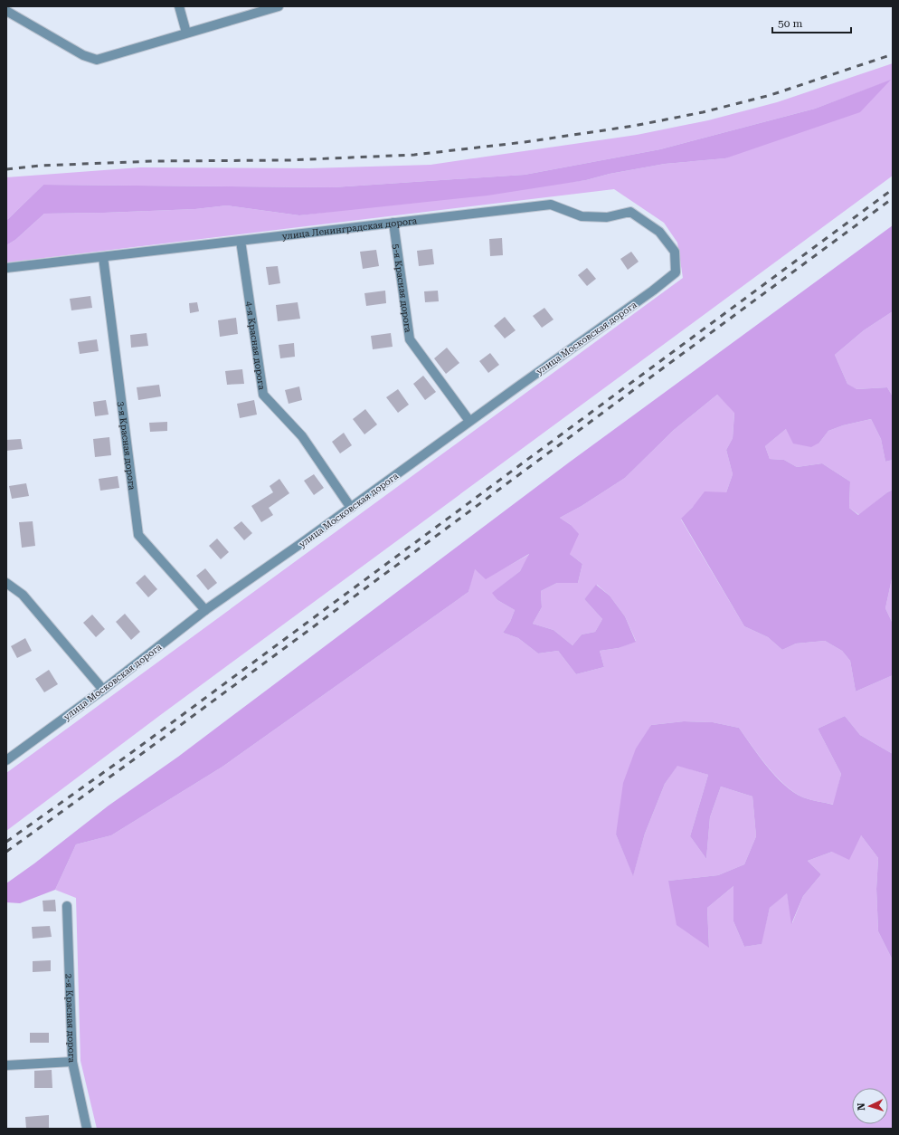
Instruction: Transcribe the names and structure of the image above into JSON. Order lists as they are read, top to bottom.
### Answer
{
  "streets": {
    "street": [
      "улица Ленинградская дорога",
      "5-я Красная дорога",
      "улица Московская дорога",
      "4-я Красная дорога",
      "3-я Красная дорога",
      "2-я Красная дорога"
    ]
  },
  "crossings": [
    ["улица Ленинградская дорога", "5-я Красная дорога"],
    ["улица Ленинградская дорога", "улица Московская дорога"],
    ["улица Ленинградская дорога", "4-я Красная дорога"],
    ["улица Ленинградская дорога", "3-я Красная дорога"],
    ["5-я Красная дорога", "улица Московская дорога"],
    ["улица Московская дорога", "4-я Красная дорога"],
    ["улица Московская дорога", "3-я Красная дорога"]
  ],
  "scale_bar": "50 m",
  "north": "left"
}
